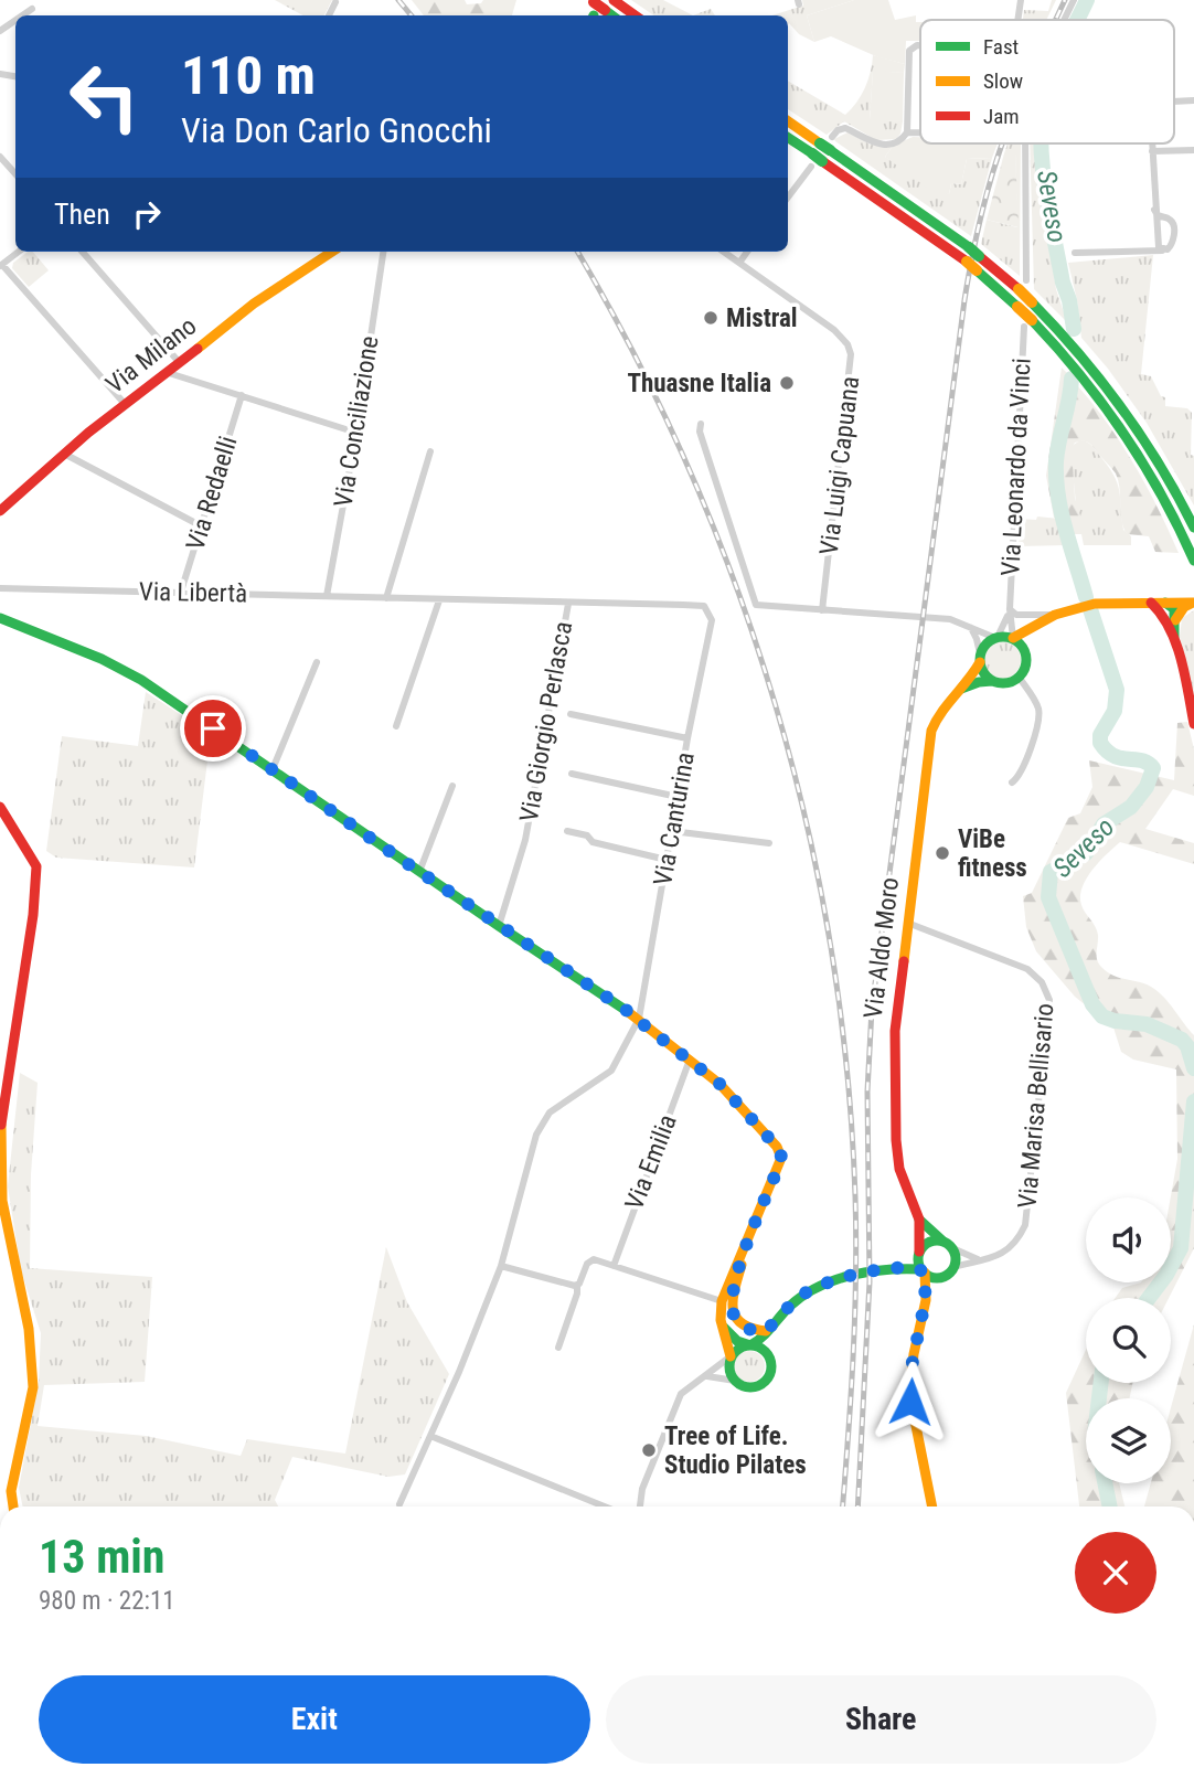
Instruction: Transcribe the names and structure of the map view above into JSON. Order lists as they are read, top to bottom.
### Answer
{
  "streets": {
    "main road": ["Via Milano", "Via Aldo Moro"],
    "street": [
      "Via Conciliazione",
      "Via Luigi Capuana",
      "Via Leonardo da Vinci",
      "Via Redaelli",
      "Via Libertà",
      "Via Giorgio Perlasca",
      "Via Canturina",
      "Via Marisa Bellisario",
      "Via Emilia"
    ]
  },
  "crossings": [
    ["Via Conciliazione", "Via Libertà"],
    ["Via Redaelli", "Via Libertà"],
    ["Via Libertà", "Via Giorgio Perlasca"],
    ["Via Libertà", "Via Canturina"],
    ["Via Aldo Moro", "Via Marisa Bellisario"]
  ],
  "water": ["Seveso"],
  "places": [
    "Mistral",
    "Thuasne Italia",
    "ViBe fitness",
    "Tree of Life. Studio Pilates"
  ],
  "legend": ["Fast", "Slow", "Jam"],
  "page": {
    "turn": ["110 m", "Via Don Carlo Gnocchi"],
    "then": "Then",
    "heading": ["13 min", "980 m · 22:11"],
    "buttons": ["Exit", "Share"]
  }
}
